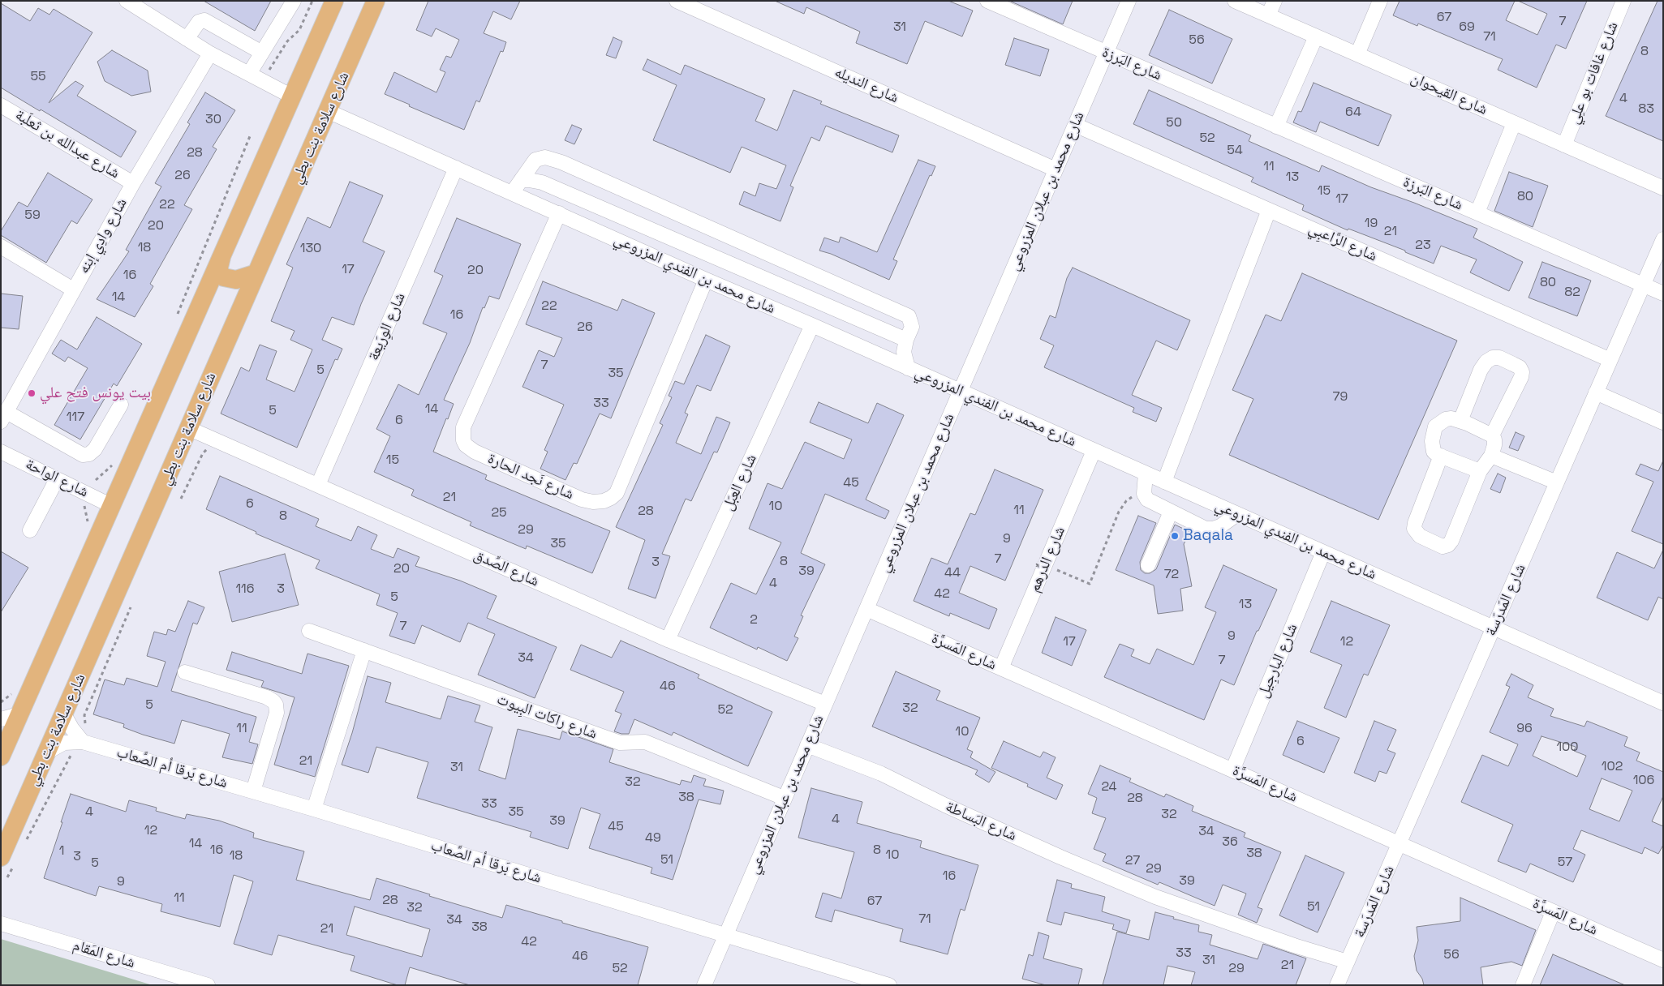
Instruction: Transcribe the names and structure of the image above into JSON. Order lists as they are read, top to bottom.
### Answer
{
  "streets": {
    "main road": ["شارع سلامة بنت بطي"],
    "street": [
      "شارع البَرزة",
      "شارع غافات بو علِي",
      "شارع النديله",
      "شارع القيحوان",
      "شارع عبدالله بن ثعلَبة",
      "شارع محمد بن عبلان المزروعي",
      "شارع وادِي إبنه",
      "شارع الرَّاعبِي",
      "شارع محمد بن الفندي المزروعي",
      "شارع الوِرَيعة",
      "شارع نَجد الحارة",
      "شارع الواحة",
      "شارع العِبَل",
      "شارع الدِّرهم",
      "شارع الصِّدق",
      "شارع المَدرَسة",
      "شارع المَسرَّة",
      "شارع البارجِيل",
      "شارع راكات البِيوت",
      "شارع بَرقا أم الصَّعاب",
      "شارع البَساطة",
      "شارع المَقام"
    ]
  },
  "crossings": [
    ["شارع البَرزة", "شارع القيحوان"],
    ["شارع البَرزة", "شارع محمد بن عبلان المزروعي"],
    ["شارع البَرزة", "شارع المَدرَسة"],
    ["شارع غافات بو علِي", "شارع القيحوان"],
    ["شارع النديله", "شارع محمد بن عبلان المزروعي"],
    ["شارع سلامة بنت بطي", "شارع محمد بن الفندي المزروعي"],
    ["شارع سلامة بنت بطي", "شارع الصِّدق"],
    ["شارع سلامة بنت بطي", "شارع بَرقا أم الصَّعاب"],
    ["شارع عبدالله بن ثعلَبة", "شارع وادِي إبنه"],
    ["شارع محمد بن عبلان المزروعي", "شارع الرَّاعبِي"],
    ["شارع محمد بن عبلان المزروعي", "شارع محمد بن الفندي المزروعي"],
    ["شارع محمد بن عبلان المزروعي", "شارع الصِّدق"],
    ["شارع محمد بن عبلان المزروعي", "شارع المَسرَّة"],
    ["شارع محمد بن عبلان المزروعي", "شارع راكات البِيوت"],
    ["شارع محمد بن عبلان المزروعي", "شارع بَرقا أم الصَّعاب"],
    ["شارع محمد بن عبلان المزروعي", "شارع البَساطة"],
    ["شارع الرَّاعبِي", "شارع المَدرَسة"],
    ["شارع محمد بن الفندي المزروعي", "شارع الوِرَيعة"],
    ["شارع محمد بن الفندي المزروعي", "شارع نَجد الحارة"],
    ["شارع محمد بن الفندي المزروعي", "شارع العِبَل"],
    ["شارع محمد بن الفندي المزروعي", "شارع الدِّرهم"],
    ["شارع محمد بن الفندي المزروعي", "شارع المَدرَسة"],
    ["شارع محمد بن الفندي المزروعي", "شارع البارجِيل"],
    ["شارع الوِرَيعة", "شارع الصِّدق"],
    ["شارع العِبَل", "شارع الصِّدق"],
    ["شارع الدِّرهم", "شارع المَسرَّة"],
    ["شارع المَدرَسة", "شارع المَسرَّة"],
    ["شارع المَدرَسة", "شارع البَساطة"],
    ["شارع المَسرَّة", "شارع البارجِيل"]
  ],
  "places": ["بيت يونس فتح علي", "Baqala"],
  "house_numbers": [
    "67",
    "7",
    "31",
    "69",
    "71",
    "56",
    "8",
    "55",
    "4",
    "83",
    "64",
    "30",
    "50",
    "52",
    "54",
    "28",
    "11",
    "26",
    "13",
    "15",
    "80",
    "17",
    "22",
    "59",
    "19",
    "20",
    "21",
    "23",
    "18",
    "130",
    "17",
    "20",
    "16",
    "80",
    "82",
    "14",
    "22",
    "16",
    "26",
    "7",
    "5",
    "35",
    "79",
    "33",
    "14",
    "5",
    "117",
    "6",
    "15",
    "45",
    "21",
    "6",
    "10",
    "11",
    "28",
    "25",
    "8",
    "29",
    "9",
    "35",
    "7",
    "8",
    "3",
    "20",
    "39",
    "44",
    "72",
    "4",
    "116",
    "3",
    "42",
    "5",
    "13",
    "2",
    "7",
    "9",
    "17",
    "12",
    "34",
    "7",
    "46",
    "5",
    "32",
    "52",
    "11",
    "96",
    "10",
    "6",
    "100",
    "21",
    "102",
    "31",
    "106",
    "32",
    "24",
    "38",
    "28",
    "33",
    "4",
    "35",
    "32",
    "4",
    "39",
    "45",
    "12",
    "34",
    "49",
    "36",
    "14",
    "16",
    "8",
    "1",
    "38",
    "10",
    "18",
    "3",
    "51",
    "27",
    "57",
    "5",
    "29",
    "16",
    "39",
    "9",
    "11",
    "28",
    "67",
    "51",
    "32",
    "71",
    "34",
    "38",
    "21",
    "42",
    "33",
    "56",
    "46",
    "31",
    "21",
    "52",
    "29"
  ]
}
